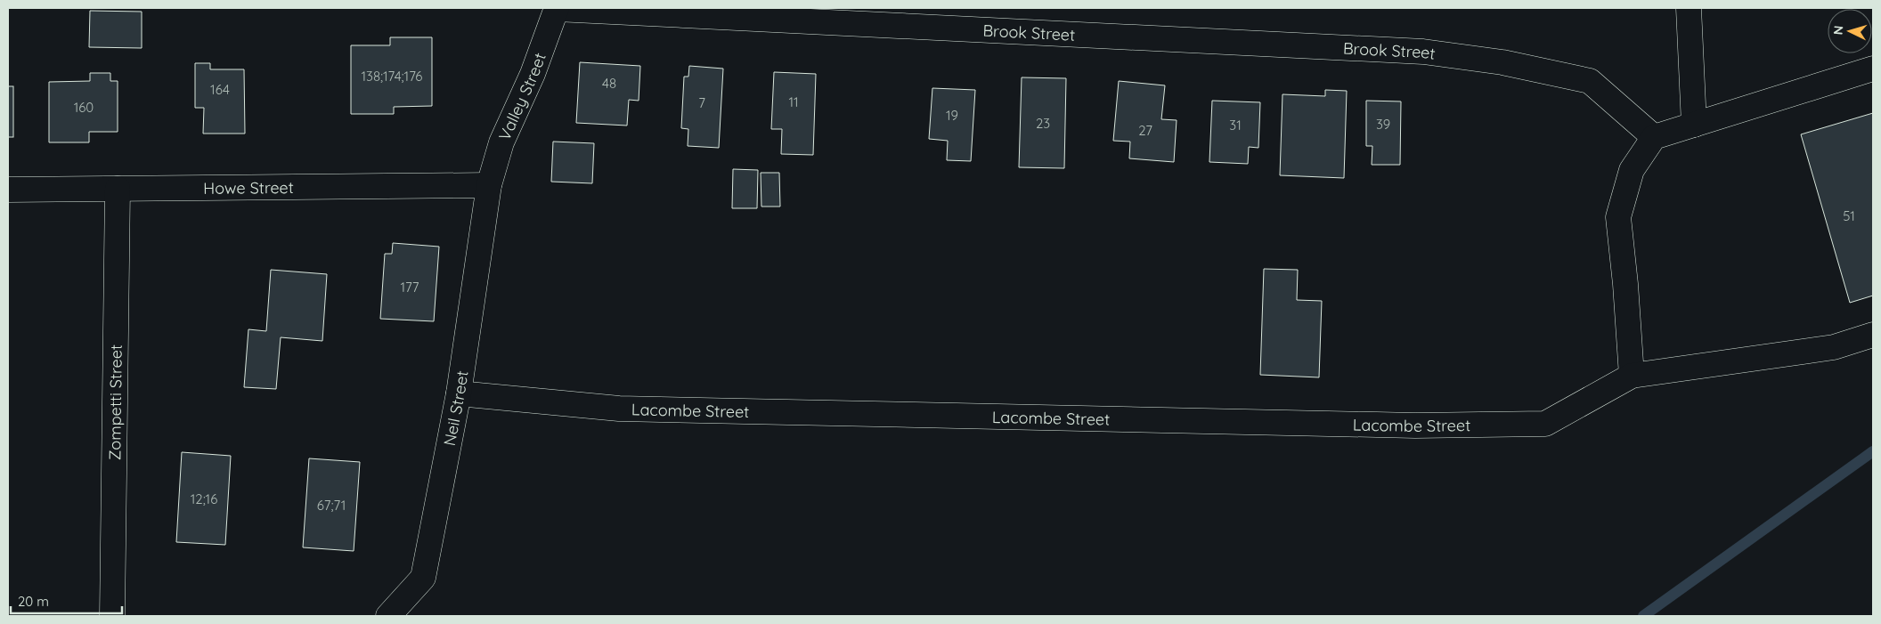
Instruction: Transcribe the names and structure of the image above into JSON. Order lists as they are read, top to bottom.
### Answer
{
  "streets": {
    "street": [
      "Brook Street",
      "Valley Street",
      "Howe Street",
      "Zompetti Street",
      "Neil Street",
      "Lacombe Street"
    ]
  },
  "crossings": [
    ["Brook Street", "Valley Street"],
    ["Valley Street", "Howe Street"],
    ["Valley Street", "Neil Street"],
    ["Howe Street", "Zompetti Street"],
    ["Howe Street", "Neil Street"],
    ["Neil Street", "Lacombe Street"]
  ],
  "house_numbers": [
    "138;174;176",
    "48",
    "164",
    "11",
    "7",
    "160",
    "19",
    "23",
    "39",
    "31",
    "27",
    "51",
    "177",
    "12;16",
    "67;71"
  ],
  "scale_bar": "20 m",
  "north": "left"
}
